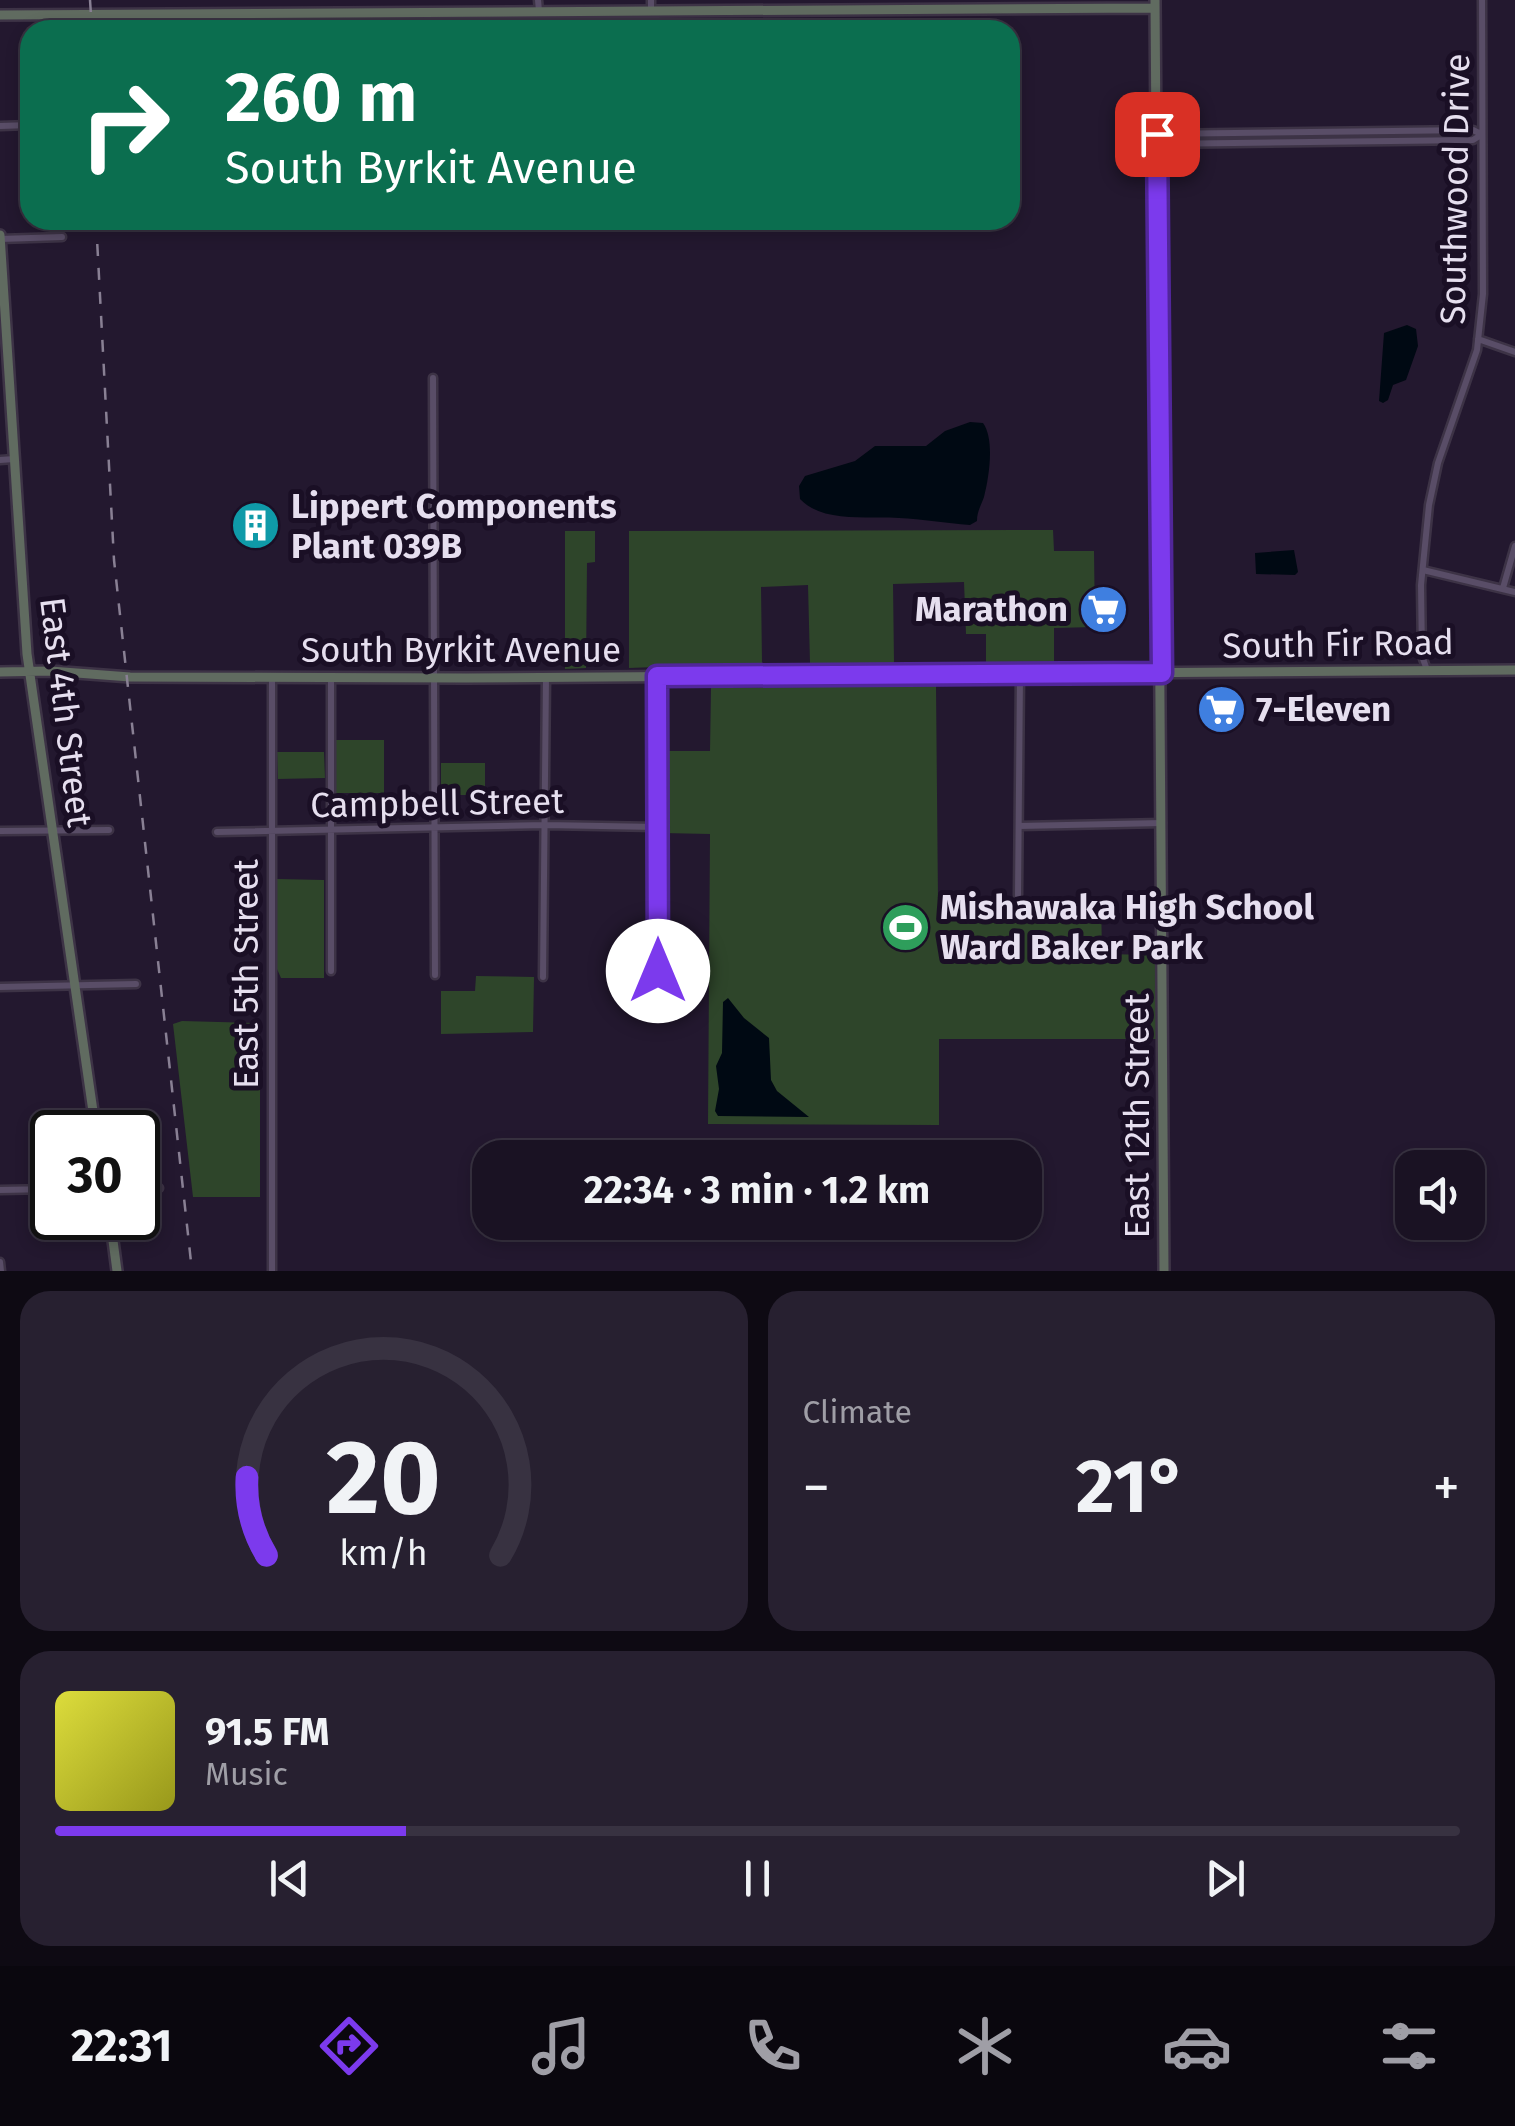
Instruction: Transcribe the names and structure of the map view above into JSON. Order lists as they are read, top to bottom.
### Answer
{
  "streets": {
    "street": [
      "Southwood Drive",
      "South Fir Road",
      "South Byrkit Avenue",
      "East 4th Street",
      "Campbell Street",
      "East 5th Street",
      "East 12th Street"
    ]
  },
  "crossings": [
    ["Southwood Drive", "South Fir Road"],
    ["South Fir Road", "South Byrkit Avenue"],
    ["South Fir Road", "East 12th Street"],
    ["South Byrkit Avenue", "East 4th Street"],
    ["South Byrkit Avenue", "East 5th Street"],
    ["South Byrkit Avenue", "East 12th Street"],
    ["Campbell Street", "East 5th Street"]
  ],
  "places": {
    "building": ["Lippert Components Plant 039B"],
    "supermarket": ["Marathon", "7-Eleven"],
    "sports": ["Mishawaka High School Ward Baker Park"]
  },
  "page": {
    "turn": ["260 m", "South Byrkit Avenue"],
    "limit": "30",
    "trip": "22:34 · 3 min · 1.2 km",
    "tile": "Climate",
    "heat": ["−", "21°", "+"],
    "song": ["91.5 FM", "Music"],
    "tabs": "22:31",
    "gauge": ["20", "km/h"]
  }
}
